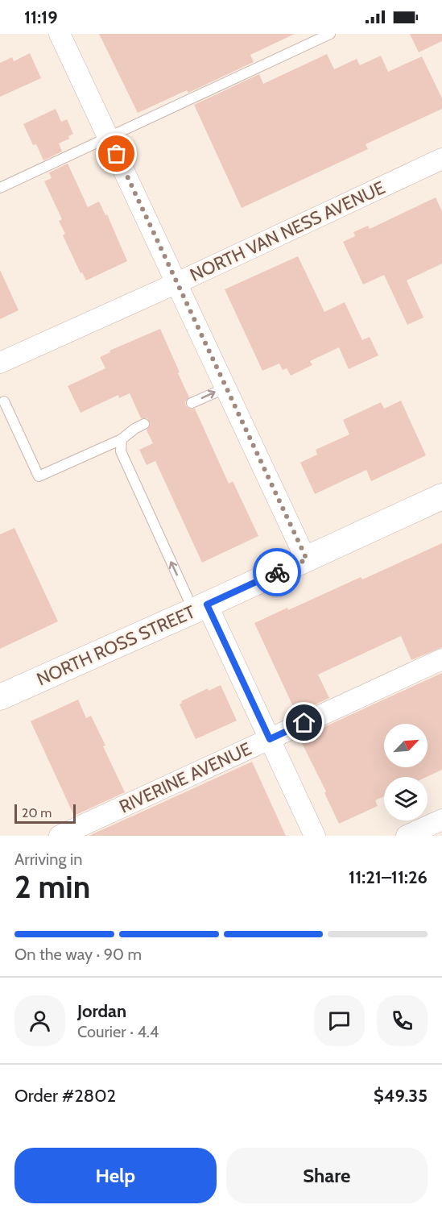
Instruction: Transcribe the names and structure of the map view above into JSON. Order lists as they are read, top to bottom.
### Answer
{
  "streets": {
    "street": ["NORTH VAN NESS AVENUE", "NORTH ROSS STREET", "RIVERINE AVENUE"]
  },
  "scale_bar": "20 m",
  "north": "top right",
  "page": {
    "status": "11:19",
    "scale": "20 m",
    "heading": ["2 min", "Arriving in", "11:21–11:26"],
    "panel": [
      "Jordan",
      "Courier · 4.4",
      "Order #2802",
      "$49.35"
    ],
    "bar": "On the way · 90 m",
    "buttons": ["Help", "Share"]
  }
}
